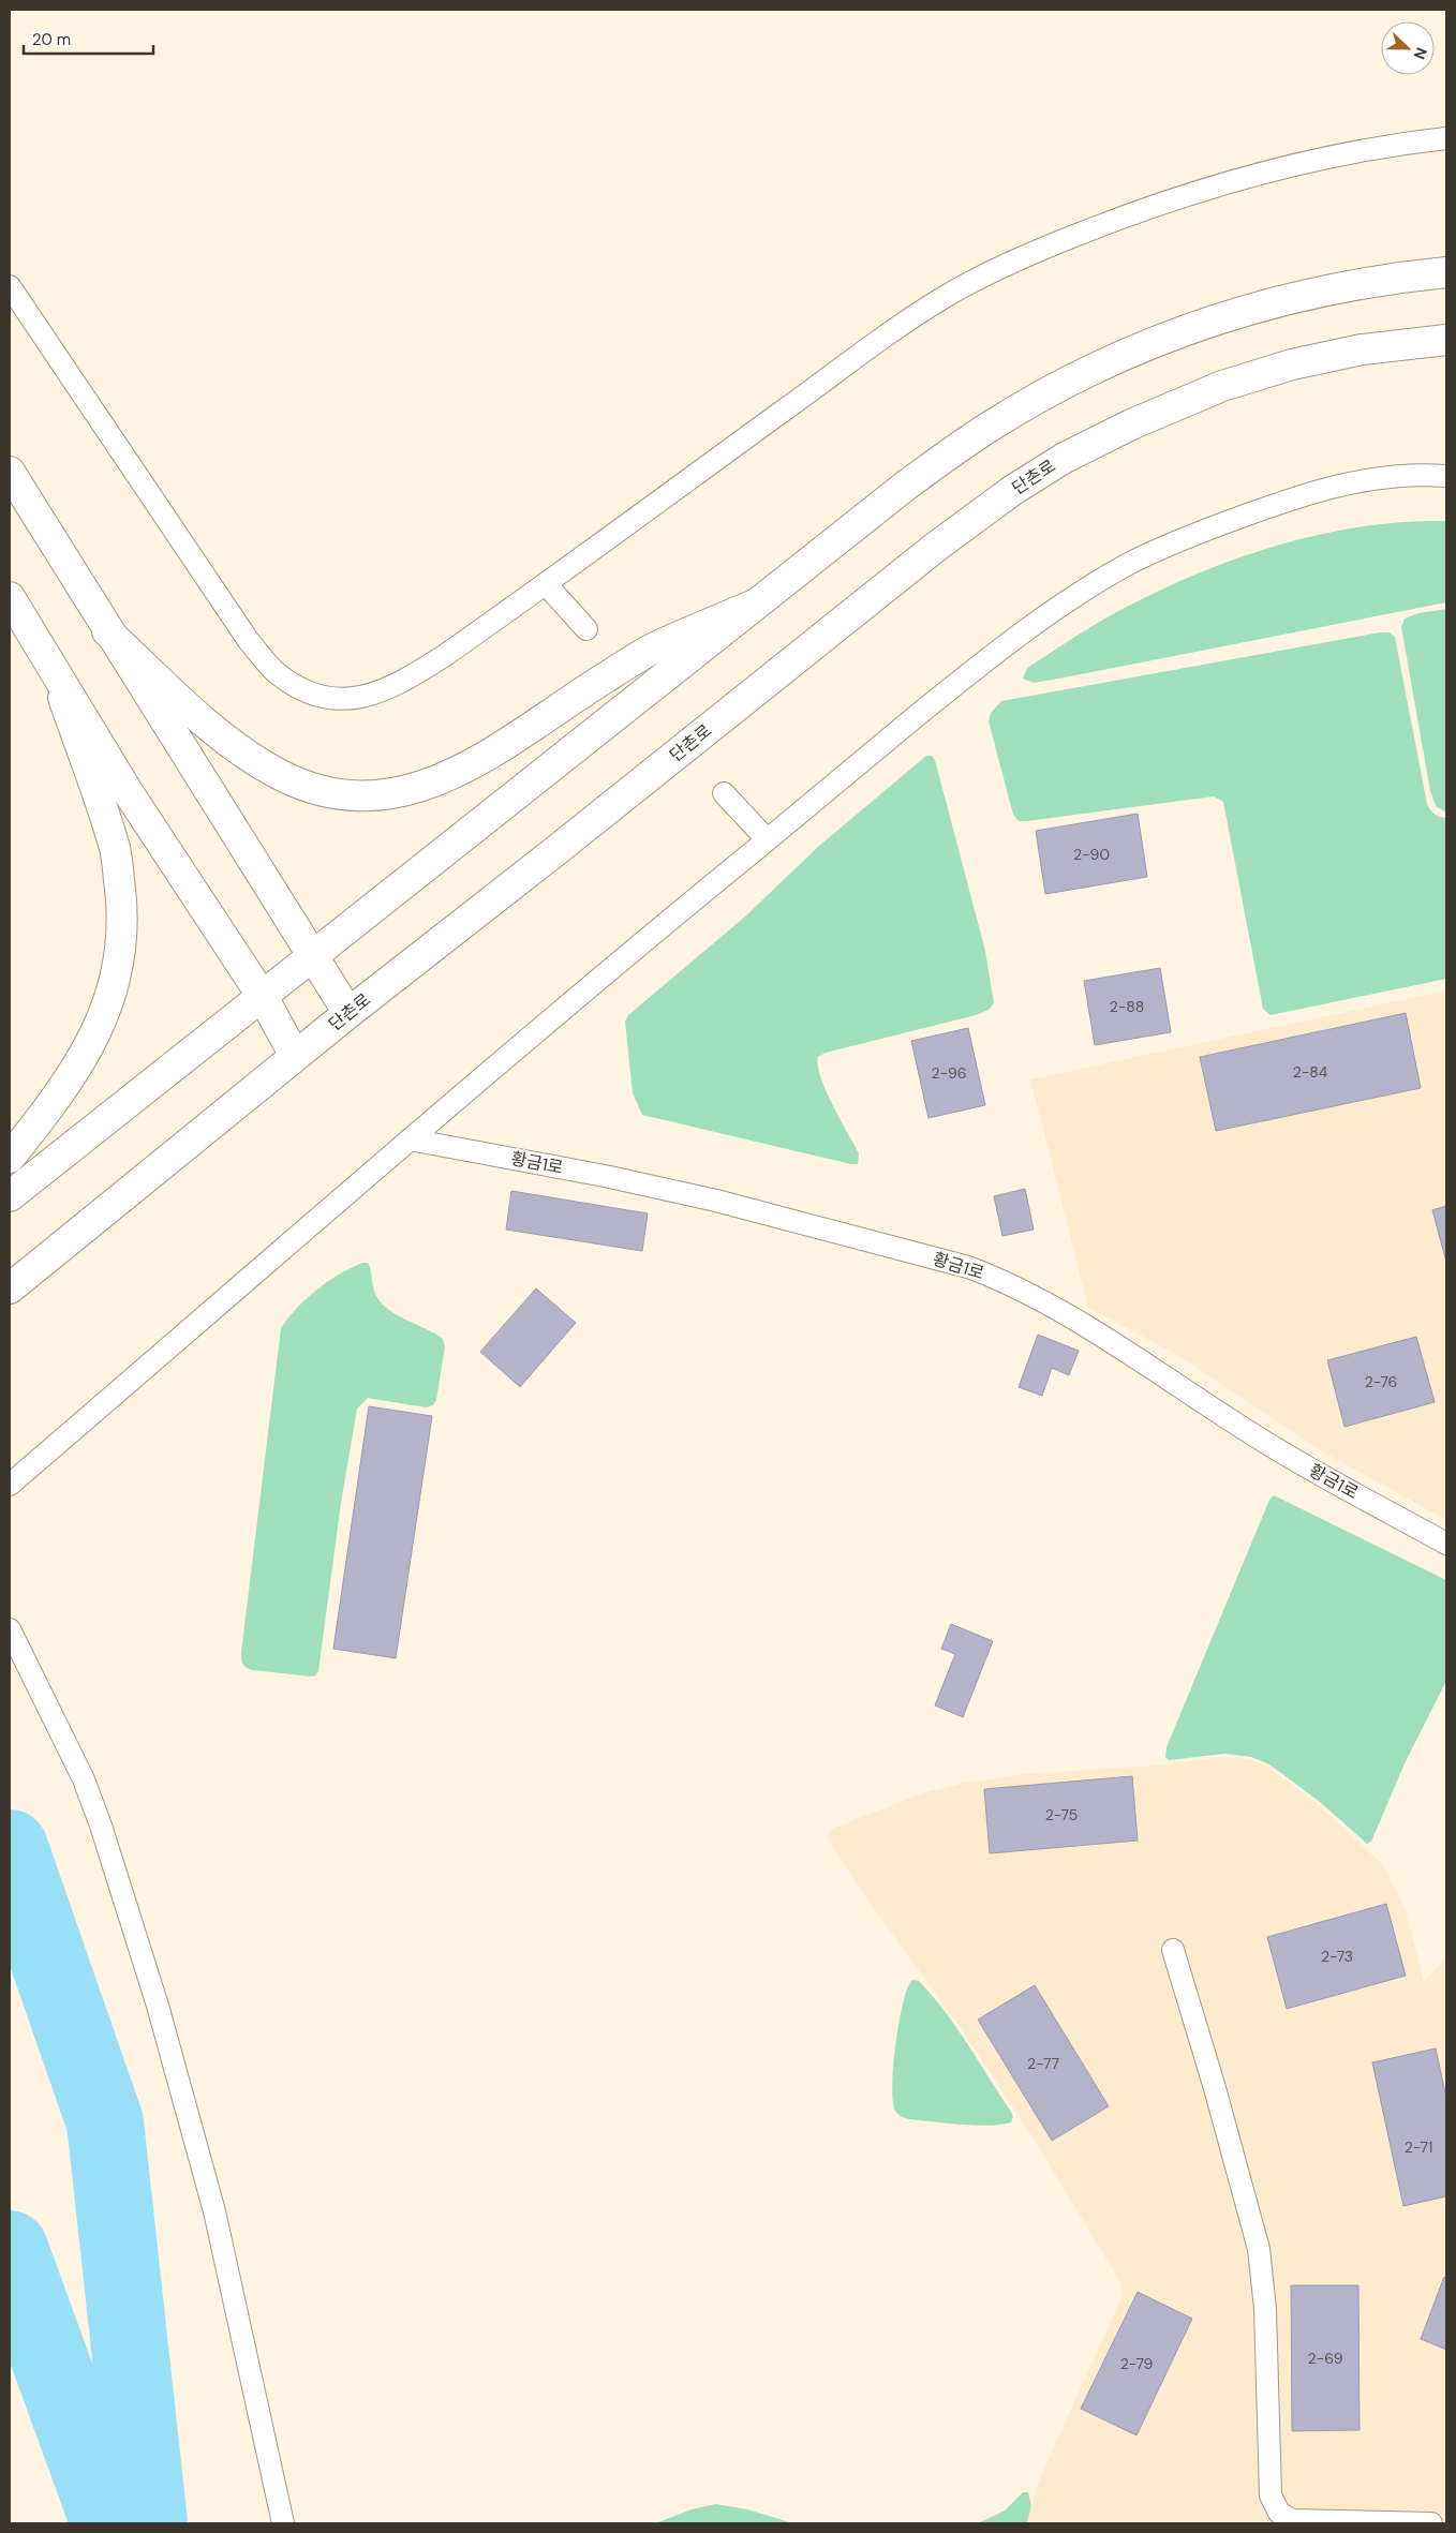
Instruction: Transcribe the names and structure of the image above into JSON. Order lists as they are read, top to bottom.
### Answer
{
  "streets": {
    "main road": ["단촌로"],
    "lane": ["황금1로"]
  },
  "house_numbers": [
    "2-90",
    "2-88",
    "2-84",
    "2-96",
    "2-76",
    "2-75",
    "2-73",
    "2-77",
    "2-71",
    "2-69",
    "2-79"
  ],
  "scale_bar": "20 m",
  "north": "right"
}
